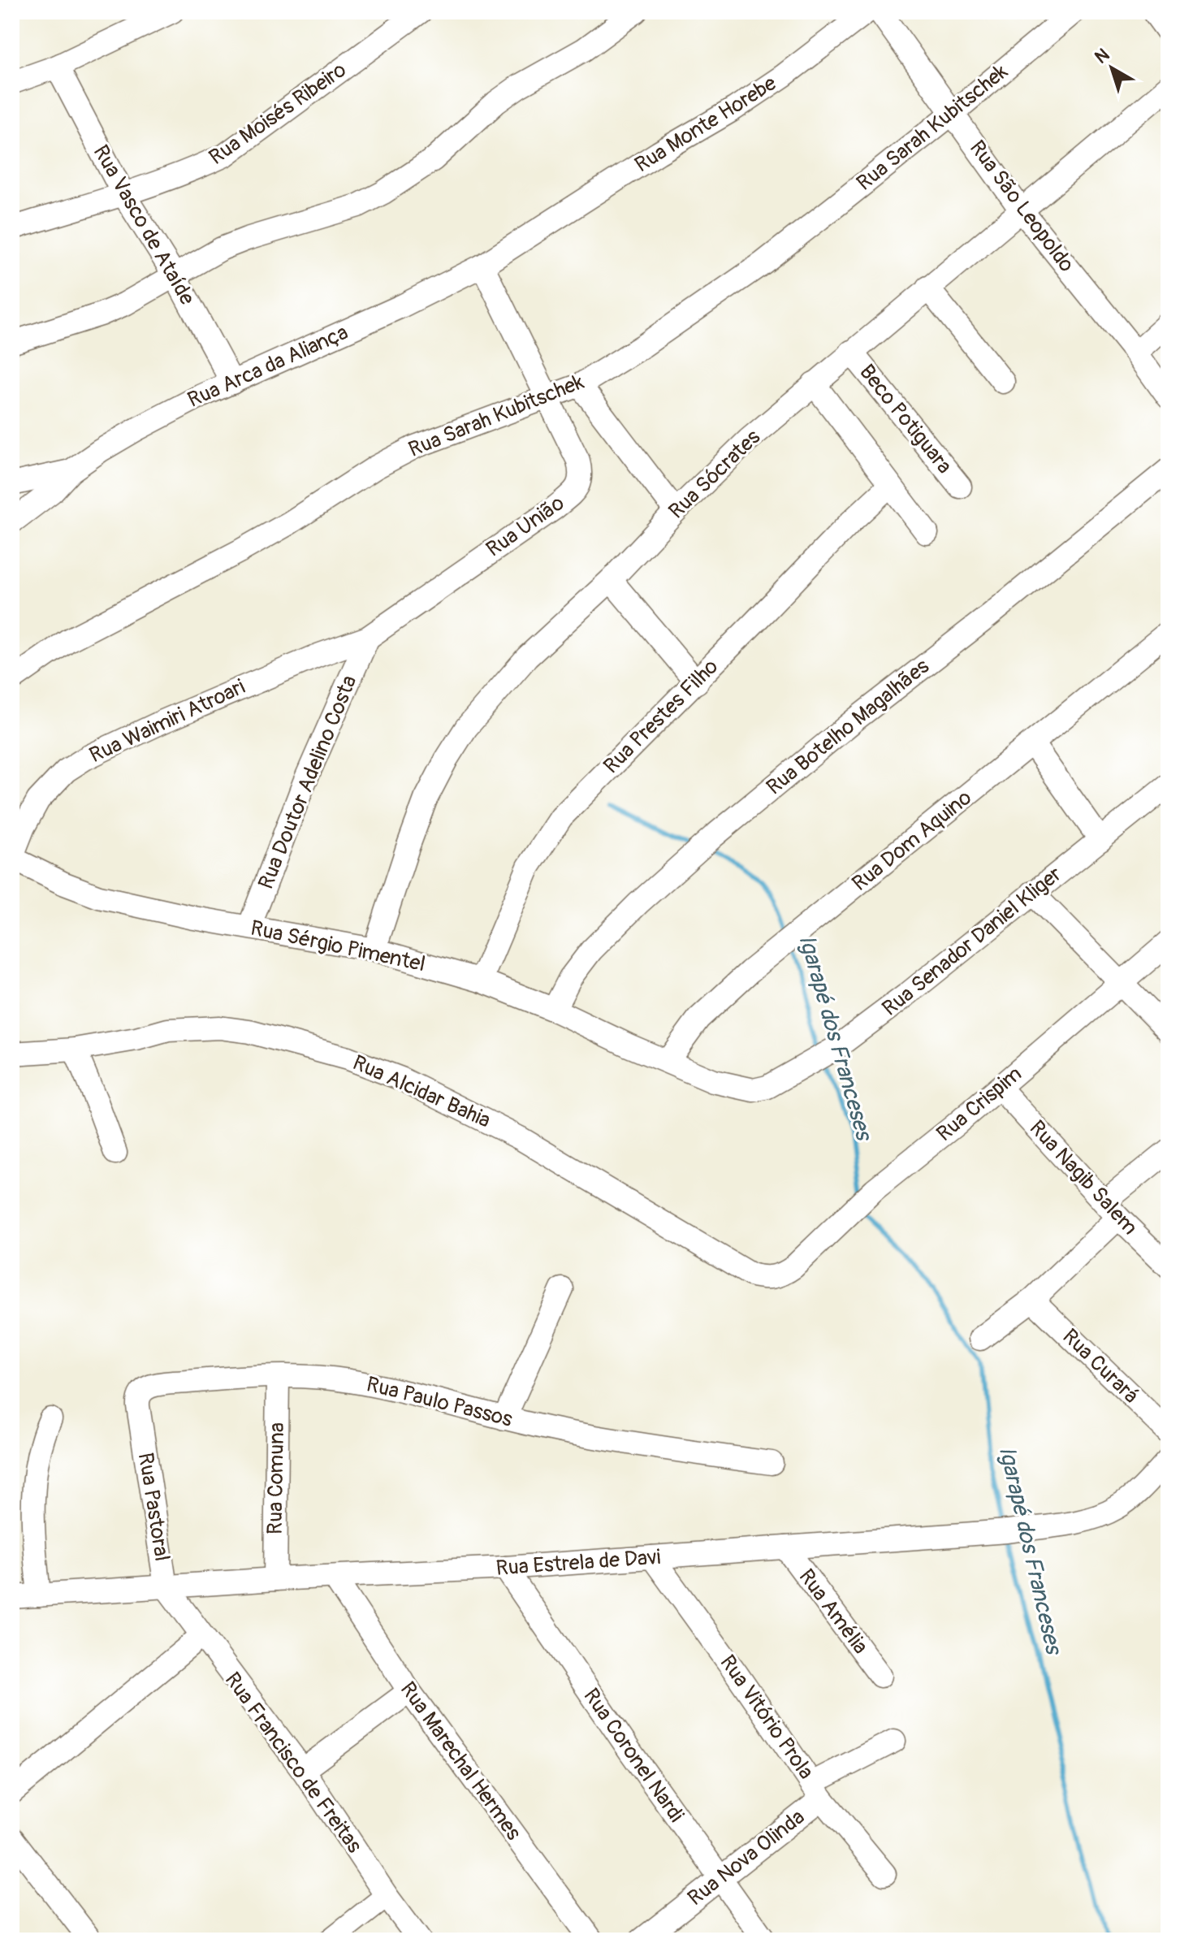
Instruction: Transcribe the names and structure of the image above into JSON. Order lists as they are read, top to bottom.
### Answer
{
  "streets": {
    "street": [
      "Rua Moisés Ribeiro",
      "Rua Monte Horebe",
      "Rua Sarah Kubitschek",
      "Rua São Leopoldo",
      "Rua Vasco de Ataíde",
      "Rua Arca da Aliança",
      "Beco Potiguara",
      "Rua Sócrates",
      "Rua União",
      "Rua Prestes Filho",
      "Rua Waimiri Atroari",
      "Rua Botelho Magalhães",
      "Rua Doutor Adelino Costa",
      "Rua Dom Aquino",
      "Rua Senador Daniel Kliger",
      "Rua Sérgio Pimentel",
      "Rua Alcidar Bahia",
      "Rua Crispim",
      "Rua Nagib Salem",
      "Rua Curará",
      "Rua Paulo Passos",
      "Rua Comuna",
      "Rua Pastoral",
      "Rua Estrela de Davi",
      "Rua Amélia",
      "Rua Vitório Prola",
      "Rua Coronel Nardi",
      "Rua Marechal Hermes",
      "Rua Francisco de Freitas",
      "Rua Nova Olinda"
    ]
  },
  "crossings": [
    ["Rua Moisés Ribeiro", "Rua Vasco de Ataíde"],
    ["Rua Monte Horebe", "Rua Arca da Aliança"],
    ["Rua Sarah Kubitschek", "Rua São Leopoldo"],
    ["Rua Sarah Kubitschek", "Rua União"],
    ["Rua São Leopoldo", "Rua Sócrates"],
    ["Rua Vasco de Ataíde", "Rua Arca da Aliança"],
    ["Rua Arca da Aliança", "Rua União"],
    ["Beco Potiguara", "Rua Sócrates"],
    ["Rua Sócrates", "Rua Sérgio Pimentel"],
    ["Rua União", "Rua Waimiri Atroari"],
    ["Rua União", "Rua Doutor Adelino Costa"],
    ["Rua Prestes Filho", "Rua Sérgio Pimentel"],
    ["Rua Waimiri Atroari", "Rua Doutor Adelino Costa"],
    ["Rua Waimiri Atroari", "Rua Sérgio Pimentel"],
    ["Rua Botelho Magalhães", "Rua Sérgio Pimentel"],
    ["Rua Doutor Adelino Costa", "Rua Sérgio Pimentel"],
    ["Rua Dom Aquino", "Rua Sérgio Pimentel"],
    ["Rua Senador Daniel Kliger", "Rua Sérgio Pimentel"],
    ["Rua Alcidar Bahia", "Rua Crispim"],
    ["Rua Crispim", "Rua Nagib Salem"],
    ["Rua Paulo Passos", "Rua Comuna"],
    ["Rua Paulo Passos", "Rua Pastoral"],
    ["Rua Comuna", "Rua Estrela de Davi"],
    ["Rua Pastoral", "Rua Estrela de Davi"],
    ["Rua Pastoral", "Rua Francisco de Freitas"],
    ["Rua Estrela de Davi", "Rua Amélia"],
    ["Rua Estrela de Davi", "Rua Vitório Prola"],
    ["Rua Estrela de Davi", "Rua Coronel Nardi"],
    ["Rua Estrela de Davi", "Rua Marechal Hermes"],
    ["Rua Estrela de Davi", "Rua Francisco de Freitas"],
    ["Rua Vitório Prola", "Rua Nova Olinda"],
    ["Rua Coronel Nardi", "Rua Nova Olinda"]
  ],
  "water": ["Igarapé dos Franceses"],
  "north": "top left"
}
